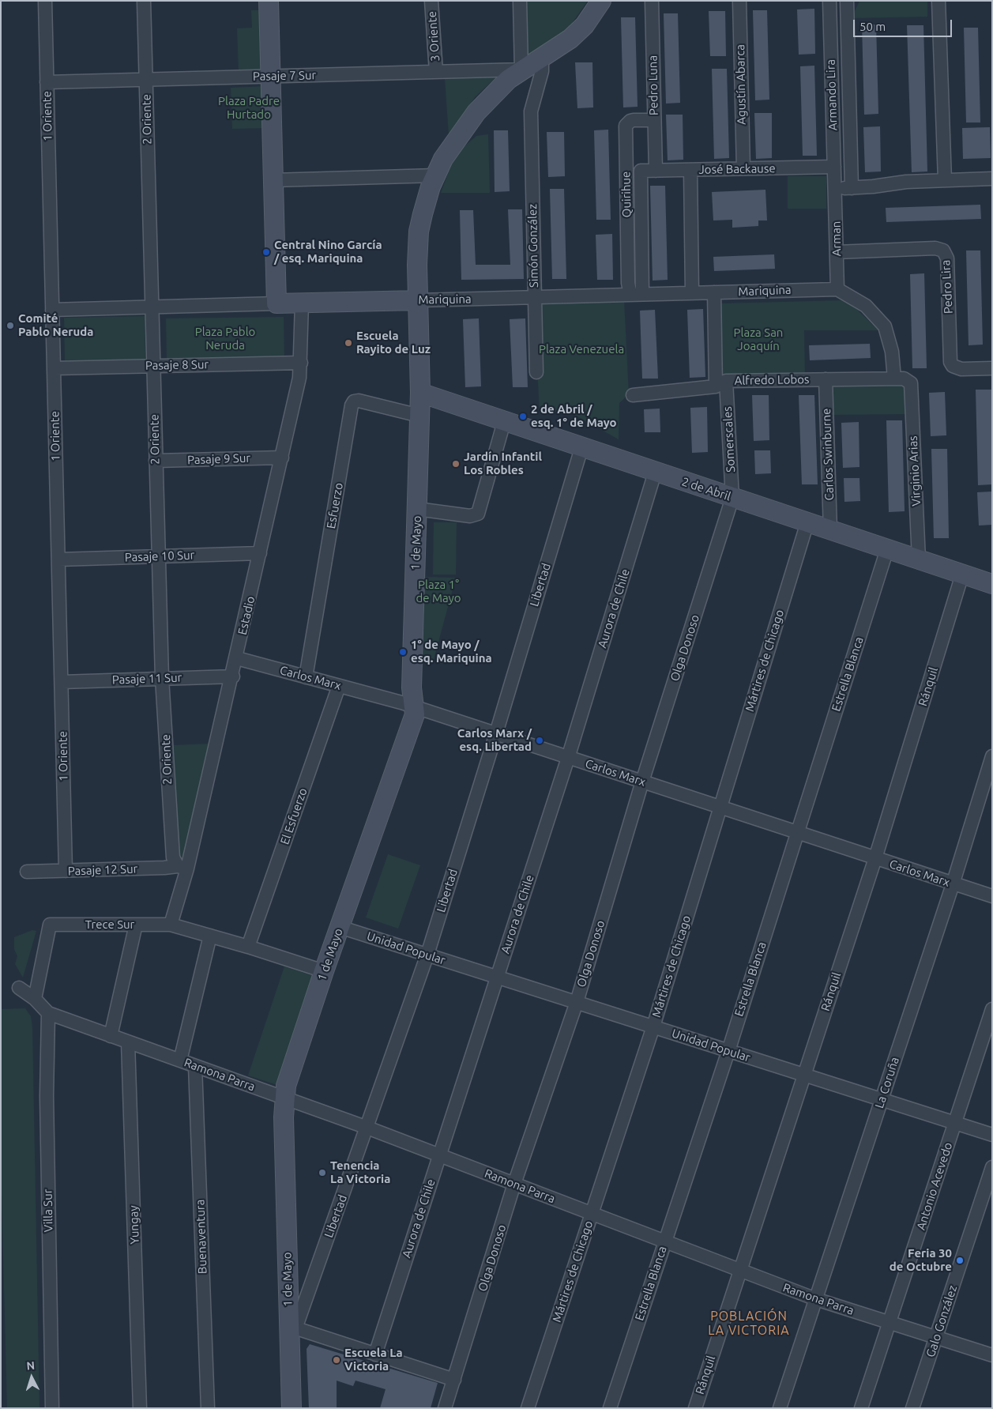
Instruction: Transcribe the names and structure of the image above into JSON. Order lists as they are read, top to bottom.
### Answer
{
  "streets": {
    "street": [
      "3 Oriente",
      "Pasaje 7 Sur",
      "Agustín Abarca",
      "Pedro Luna",
      "Armando Lira",
      "1 Oriente",
      "2 Oriente",
      "José Backause",
      "Quirihue",
      "Arman",
      "Simón González",
      "Pedro Lira",
      "Mariquina",
      "Pasaje 8 Sur",
      "Alfredo Lobos",
      "Somerscales",
      "Carlos Swinburne",
      "Pasaje 9 Sur",
      "Virginio Arias",
      "2 de Abril",
      "Esfuerzo",
      "1 de Mayo",
      "Pasaje 10 Sur",
      "Libertad",
      "Aurora de Chile",
      "Estadio",
      "Olga Donoso",
      "Mártires de Chicago",
      "Estrella Blanca",
      "Carlos Marx",
      "Pasaje 11 Sur",
      "Ránquil",
      "El Esfuerzo",
      "Pasaje 12 Sur",
      "Trece Sur",
      "Unidad Popular",
      "Ramona Parra",
      "La Coruña",
      "Antonio Acevedo",
      "Villa Sur",
      "Yungay",
      "Buenaventura",
      "Galo González"
    ]
  },
  "crossings": [
    ["3 Oriente", "Pasaje 7 Sur"],
    ["Pasaje 7 Sur", "1 Oriente"],
    ["Pasaje 7 Sur", "2 Oriente"],
    ["Pasaje 7 Sur", "1 de Mayo"],
    ["Agustín Abarca", "José Backause"],
    ["Pedro Luna", "José Backause"],
    ["Pedro Luna", "Quirihue"],
    ["Armando Lira", "José Backause"],
    ["Armando Lira", "Arman"],
    ["1 Oriente", "Mariquina"],
    ["1 Oriente", "Pasaje 8 Sur"],
    ["1 Oriente", "Pasaje 10 Sur"],
    ["1 Oriente", "Pasaje 11 Sur"],
    ["1 Oriente", "Pasaje 12 Sur"],
    ["2 Oriente", "Mariquina"],
    ["2 Oriente", "Pasaje 8 Sur"],
    ["2 Oriente", "Pasaje 9 Sur"],
    ["2 Oriente", "Pasaje 10 Sur"],
    ["2 Oriente", "Estadio"],
    ["2 Oriente", "Pasaje 11 Sur"],
    ["2 Oriente", "Pasaje 12 Sur"],
    ["José Backause", "Quirihue"],
    ["José Backause", "Mariquina"],
    ["Quirihue", "Mariquina"],
    ["Arman", "Pedro Lira"],
    ["Arman", "Mariquina"],
    ["Simón González", "Mariquina"],
    ["Simón González", "1 de Mayo"],
    ["Mariquina", "Somerscales"],
    ["Mariquina", "1 de Mayo"],
    ["Mariquina", "Estadio"],
    ["Pasaje 8 Sur", "Estadio"],
    ["Alfredo Lobos", "Somerscales"],
    ["Alfredo Lobos", "Carlos Swinburne"],
    ["Alfredo Lobos", "Virginio Arias"],
    ["Somerscales", "2 de Abril"],
    ["Somerscales", "Olga Donoso"],
    ["Carlos Swinburne", "2 de Abril"],
    ["Pasaje 9 Sur", "Estadio"],
    ["Virginio Arias", "2 de Abril"],
    ["2 de Abril", "1 de Mayo"],
    ["2 de Abril", "Libertad"],
    ["2 de Abril", "Aurora de Chile"],
    ["2 de Abril", "Olga Donoso"],
    ["2 de Abril", "Mártires de Chicago"],
    ["2 de Abril", "Estrella Blanca"],
    ["2 de Abril", "Ránquil"],
    ["Esfuerzo", "1 de Mayo"],
    ["Esfuerzo", "Carlos Marx"],
    ["1 de Mayo", "Libertad"],
    ["1 de Mayo", "Carlos Marx"],
    ["1 de Mayo", "Unidad Popular"],
    ["1 de Mayo", "Ramona Parra"],
    ["Pasaje 10 Sur", "Estadio"],
    ["Libertad", "Carlos Marx"],
    ["Libertad", "Unidad Popular"],
    ["Libertad", "Ramona Parra"],
    ["Aurora de Chile", "Carlos Marx"],
    ["Aurora de Chile", "Unidad Popular"],
    ["Aurora de Chile", "Ramona Parra"],
    ["Estadio", "Carlos Marx"],
    ["Estadio", "Pasaje 11 Sur"],
    ["Estadio", "Pasaje 12 Sur"],
    ["Estadio", "Trece Sur"],
    ["Olga Donoso", "Carlos Marx"],
    ["Olga Donoso", "Unidad Popular"],
    ["Olga Donoso", "Ramona Parra"],
    ["Mártires de Chicago", "Carlos Marx"],
    ["Mártires de Chicago", "Unidad Popular"],
    ["Mártires de Chicago", "Ramona Parra"],
    ["Estrella Blanca", "Carlos Marx"],
    ["Estrella Blanca", "Unidad Popular"],
    ["Estrella Blanca", "Ramona Parra"],
    ["Carlos Marx", "Ránquil"],
    ["Carlos Marx", "El Esfuerzo"],
    ["Carlos Marx", "La Coruña"],
    ["Ránquil", "Unidad Popular"],
    ["Ránquil", "Ramona Parra"],
    ["Unidad Popular", "La Coruña"],
    ["Unidad Popular", "Antonio Acevedo"],
    ["Ramona Parra", "La Coruña"],
    ["Ramona Parra", "Antonio Acevedo"],
    ["Ramona Parra", "Villa Sur"],
    ["Ramona Parra", "Yungay"],
    ["Ramona Parra", "Buenaventura"],
    ["Ramona Parra", "Galo González"]
  ],
  "districts": ["POBLACIÓN LA VICTORIA"],
  "parks": [
    "Plaza Padre Hurtado",
    "Plaza Pablo Neruda",
    "Plaza San Joaquín",
    "Plaza Venezuela",
    "Plaza 1° de Mayo"
  ],
  "places": [
    "Central Nino García / esq. Mariquina",
    "Comité Pablo Neruda",
    "Escuela Rayito de Luz",
    "2 de Abril / esq. 1° de Mayo",
    "Jardín Infantil Los Robles",
    "1° de Mayo / esq. Mariquina",
    "Carlos Marx / esq. Libertad",
    "Tenencia La Victoria",
    "Feria 30 de Octubre",
    "Escuela La Victoria"
  ],
  "scale_bar": "50 m",
  "north": "top"
}
